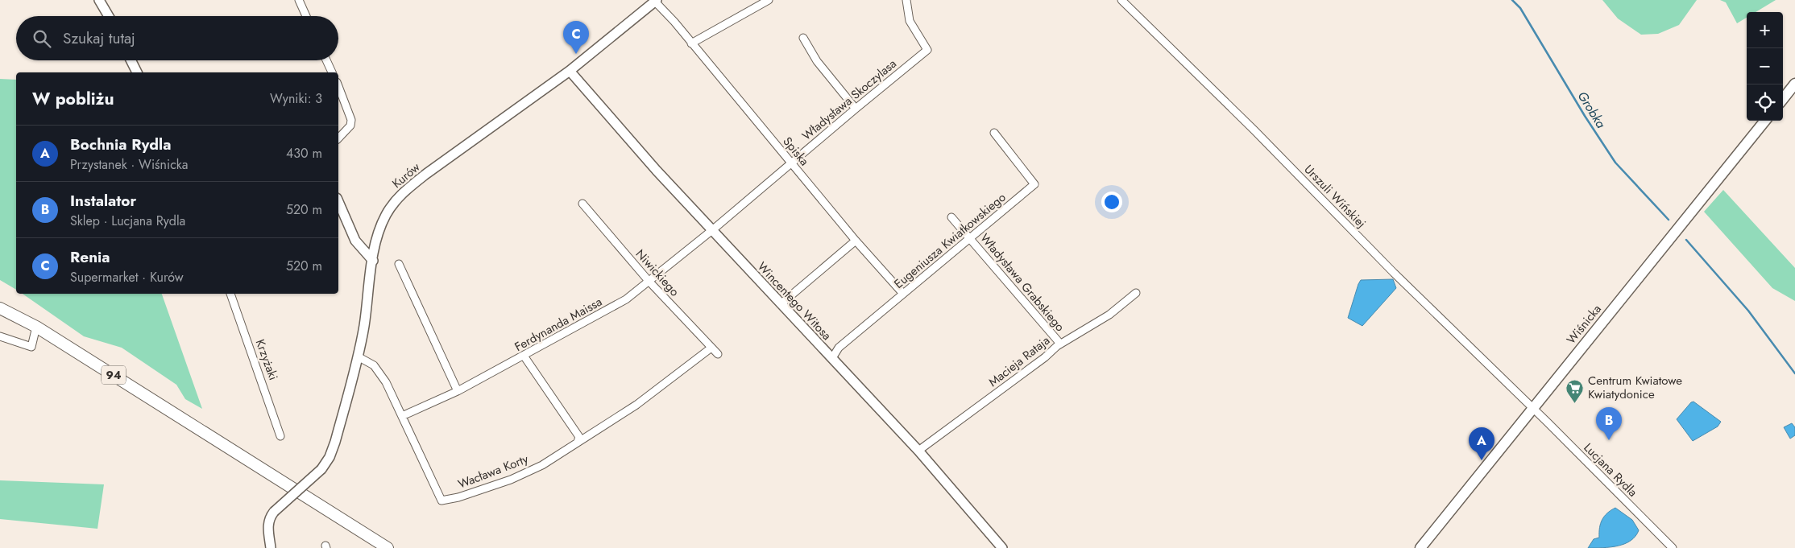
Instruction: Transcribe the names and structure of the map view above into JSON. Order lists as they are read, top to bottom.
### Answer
{
  "streets": {
    "main road": ["Wiśnicka", "94"],
    "street": [
      "Władysława Skoczylasa",
      "Spiska",
      "Kurów",
      "Urszuli Wińskiej",
      "Eugeniusza Kwiatkowskiego",
      "Niwickiego",
      "Władysława Grabskiego",
      "Wincentego Witosa",
      "Ferdynanda Maissa",
      "Krzyżaki",
      "Macieja Rataja",
      "Lucjana Rydla",
      "Wacława Korty"
    ]
  },
  "crossings": [
    ["Władysława Skoczylasa", "Spiska"],
    ["Władysława Skoczylasa", "Wincentego Witosa"],
    ["Władysława Skoczylasa", "Ferdynanda Maissa"],
    ["Spiska", "Kurów"],
    ["Spiska", "Eugeniusza Kwiatkowskiego"],
    ["Kurów", "Wincentego Witosa"],
    ["Kurów", "Wacława Korty"],
    ["Urszuli Wińskiej", "Wiśnicka"],
    ["Urszuli Wińskiej", "Lucjana Rydla"],
    ["Eugeniusza Kwiatkowskiego", "Władysława Grabskiego"],
    ["Eugeniusza Kwiatkowskiego", "Wincentego Witosa"],
    ["Niwickiego", "Ferdynanda Maissa"],
    ["Niwickiego", "Wacława Korty"],
    ["Władysława Grabskiego", "Macieja Rataja"],
    ["Wincentego Witosa", "Ferdynanda Maissa"],
    ["Wincentego Witosa", "Macieja Rataja"],
    ["Ferdynanda Maissa", "Wacława Korty"],
    ["Wiśnicka", "Lucjana Rydla"]
  ],
  "water": ["Grobka"],
  "places": {
    "supermarket": ["Centrum Kwiatowe Kwiatydonice"]
  },
  "page": {
    "map_buttons": ["+", "−"],
    "search": "Szukaj tutaj",
    "pins": ["C", "B", "A"],
    "heading": ["W pobliżu", "Wyniki: 3"],
    "list": [
      {
        "mark": "A",
        "name": "Bochnia Rydla",
        "note": "Przystanek · Wiśnicka",
        "value": "430 m"
      },
      {
        "mark": "B",
        "name": "Instalator",
        "note": "Sklep · Lucjana Rydla",
        "value": "520 m"
      },
      {
        "mark": "C",
        "name": "Renia",
        "note": "Supermarket · Kurów",
        "value": "520 m"
      }
    ]
  }
}
